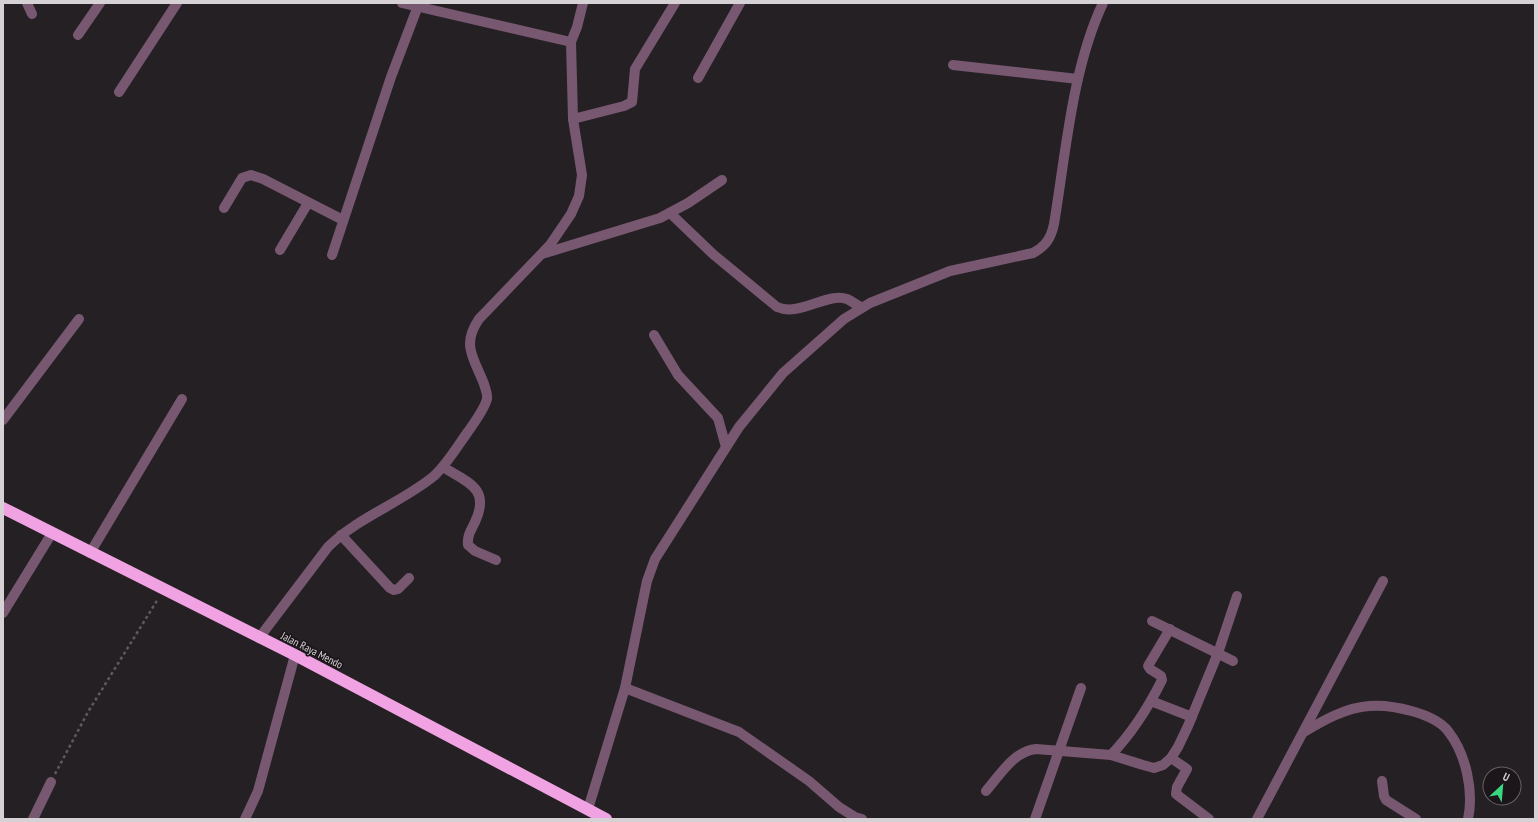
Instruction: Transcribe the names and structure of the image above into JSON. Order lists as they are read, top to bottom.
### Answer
{
  "streets": {
    "highway": ["Jalan Raya Mendo"]
  },
  "north": "top right"
}
